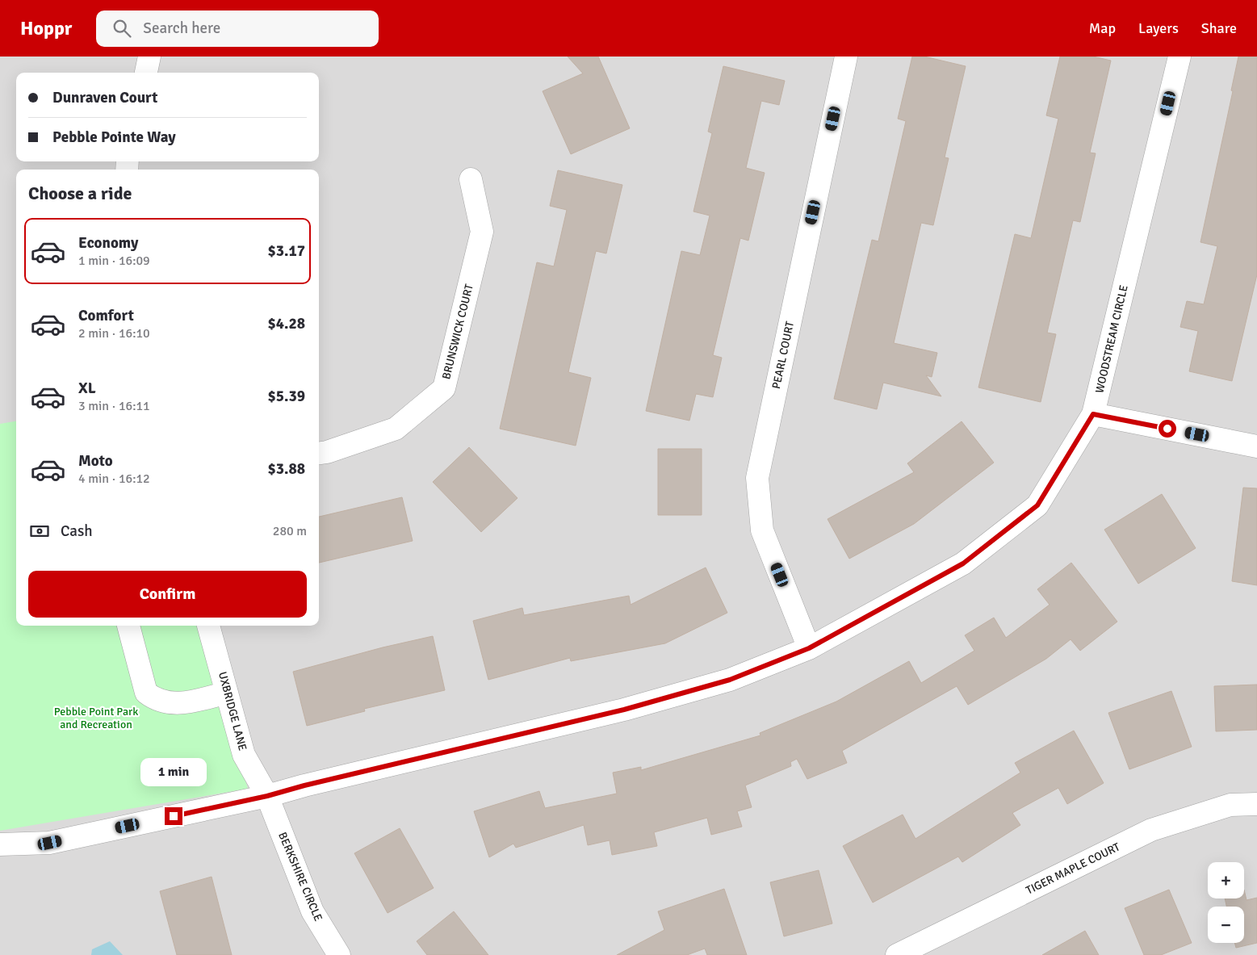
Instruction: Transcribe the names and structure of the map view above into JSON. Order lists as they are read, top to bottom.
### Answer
{
  "streets": {
    "street": [
      "BRUNSWICK COURT",
      "WOODSTREAM CIRCLE",
      "PEARL COURT",
      "UXBRIDGE LANE",
      "TIGER MAPLE COURT",
      "BERKSHIRE CIRCLE"
    ]
  },
  "crossings": [
    ["WOODSTREAM CIRCLE", "PEARL COURT"],
    ["WOODSTREAM CIRCLE", "UXBRIDGE LANE"],
    ["WOODSTREAM CIRCLE", "BERKSHIRE CIRCLE"],
    ["UXBRIDGE LANE", "BERKSHIRE CIRCLE"]
  ],
  "parks": ["Pebble Point Park and Recreation"],
  "page": {
    "header": "Hoppr",
    "search": "Search here",
    "nav": ["Map", "Layers", "Share"],
    "banner": ["Dunraven Court", "Pebble Pointe Way"],
    "heading": "Choose a ride",
    "list": [
      {
        "name": "Economy",
        "note": "1 min · 16:09",
        "value": "$3.17"
      },
      {
        "name": "Comfort",
        "note": "2 min · 16:10",
        "value": "$4.28"
      },
      {
        "name": "XL",
        "note": "3 min · 16:11",
        "value": "$5.39"
      },
      {
        "name": "Moto",
        "note": "4 min · 16:12",
        "value": "$3.88"
      }
    ],
    "pay": ["Cash", "280 m"],
    "buttons": "Confirm",
    "bubble": "1 min",
    "map_buttons": ["+", "−"]
  }
}
